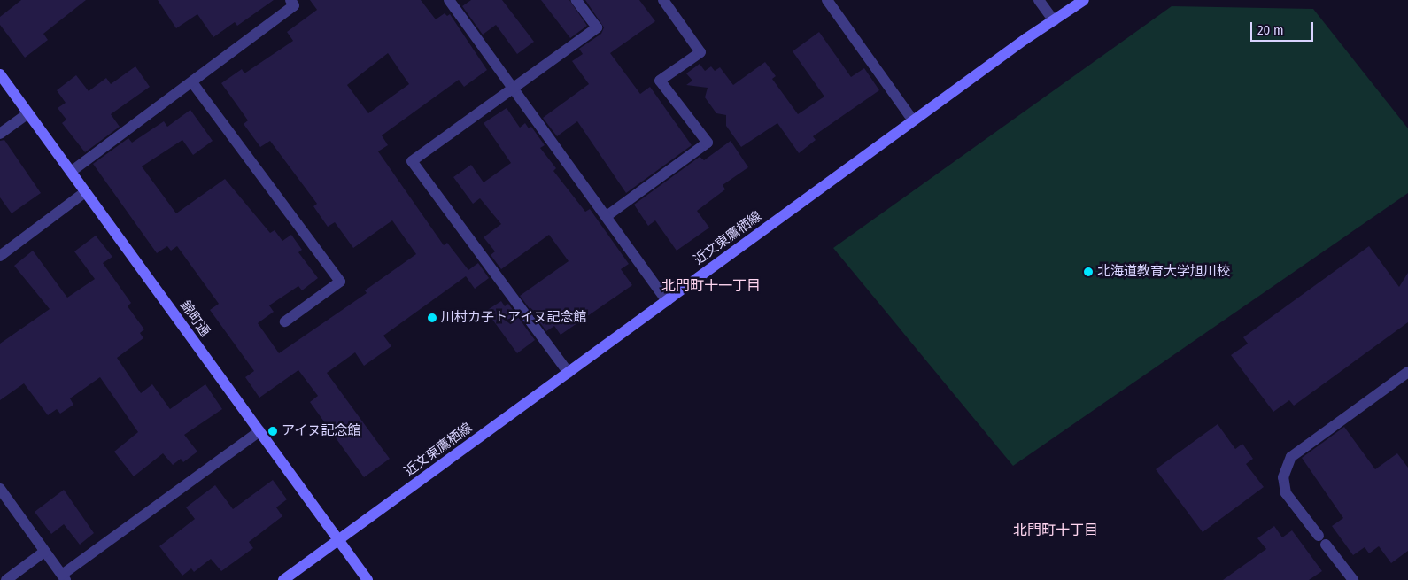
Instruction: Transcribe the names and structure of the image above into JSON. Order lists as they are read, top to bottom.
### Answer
{
  "streets": {
    "street": ["近文東鷹栖線", "錦町通"]
  },
  "crossings": [
    ["近文東鷹栖線", "錦町通"]
  ],
  "districts": ["北門町十一丁目", "北門町十丁目"],
  "places": ["北海道教育大学旭川校", "川村カ子トアイヌ記念館", "アイヌ記念館"],
  "scale_bar": "20 m"
}
